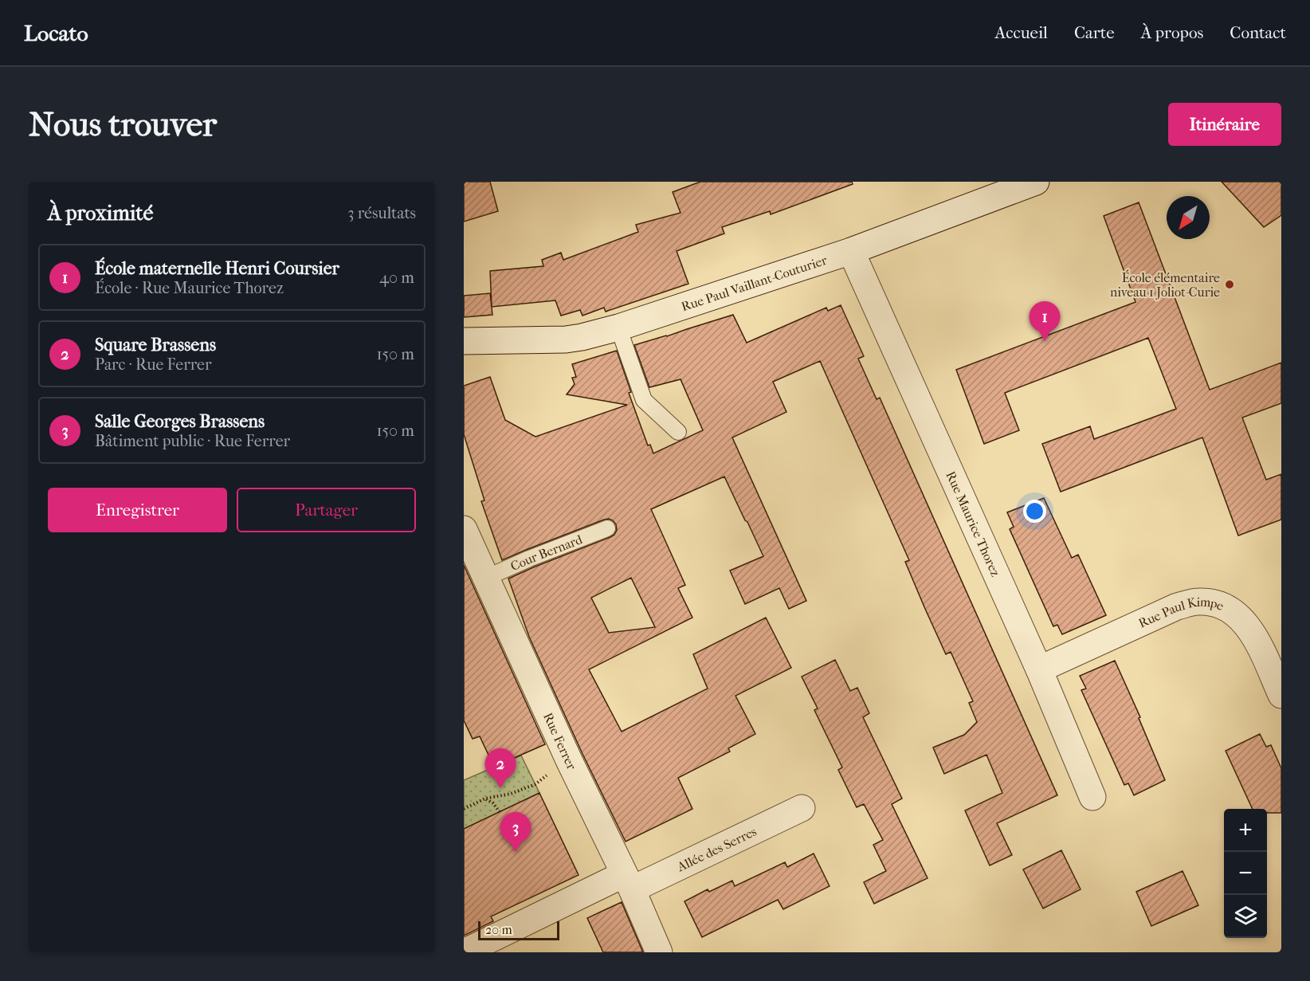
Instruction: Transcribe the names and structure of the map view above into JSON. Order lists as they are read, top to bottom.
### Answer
{
  "streets": {
    "street": [
      "Rue Paul Vaillant-Couturier",
      "Rue Maurice Thorez",
      "Rue Paul Kimpe",
      "Rue Ferrer",
      "Allée des Serres"
    ],
    "lane": ["Cour Bernard"]
  },
  "crossings": [
    ["Rue Paul Vaillant-Couturier", "Rue Maurice Thorez"],
    ["Rue Maurice Thorez", "Rue Paul Kimpe"],
    ["Cour Bernard", "Rue Ferrer"],
    ["Rue Ferrer", "Allée des Serres"]
  ],
  "places": ["École élémentaire niveau 1 Joliot-Curie"],
  "scale_bar": "20 m",
  "north": "bottom left",
  "page": {
    "header": "Locato",
    "nav": [
      "Accueil",
      "Carte",
      "À propos",
      "Contact"
    ],
    "buttons": [
      "Itinéraire",
      ["Enregistrer", "Partager"]
    ],
    "title": "Nous trouver",
    "heading": ["À proximité", "3 résultats"],
    "list": [
      {
        "mark": "1",
        "name": "École maternelle Henri Coursier",
        "note": "École · Rue Maurice Thorez",
        "value": "40 m"
      },
      {
        "mark": "2",
        "name": "Square Brassens",
        "note": "Parc · Rue Ferrer",
        "value": "150 m"
      },
      {
        "mark": "3",
        "name": "Salle Georges Brassens",
        "note": "Bâtiment public · Rue Ferrer",
        "value": "150 m"
      }
    ],
    "pins": ["1", "2", "3"],
    "map_buttons": ["+", "−"],
    "scale": "20 m"
  }
}
